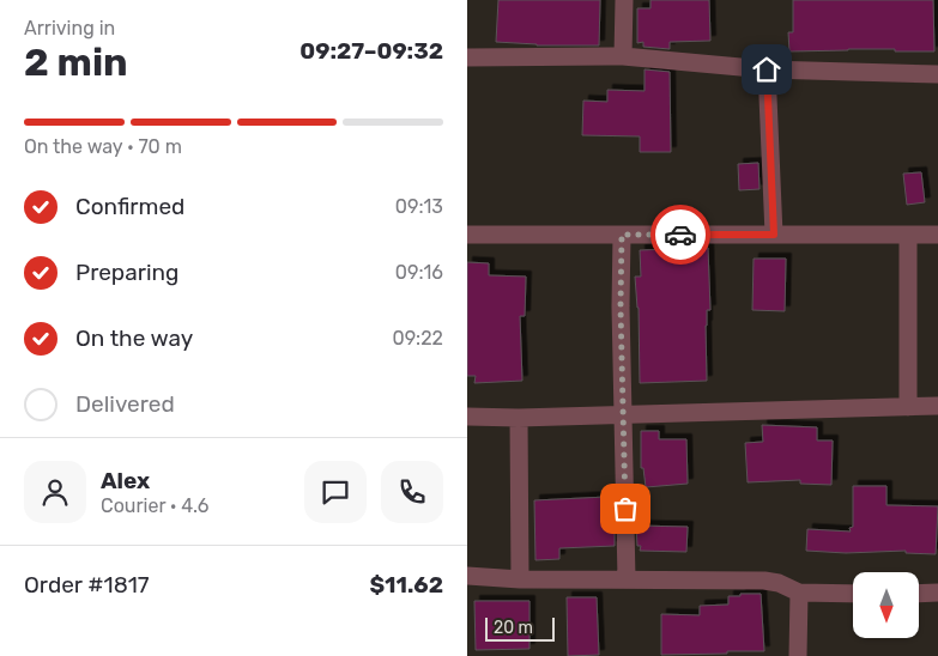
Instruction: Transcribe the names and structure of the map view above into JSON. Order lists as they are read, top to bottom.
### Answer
{
  "scale_bar": "20 m",
  "north": "bottom",
  "page": {
    "heading": ["2 min", "Arriving in", "09:27–09:32"],
    "panel": [
      "Alex",
      "Courier · 4.6",
      "Order #1817",
      "$11.62"
    ],
    "bar": "On the way · 70 m",
    "list": [
      ["Confirmed", "09:13"],
      ["Preparing", "09:16"],
      ["On the way", "09:22"],
      "Delivered"
    ],
    "scale": "20 m"
  }
}
